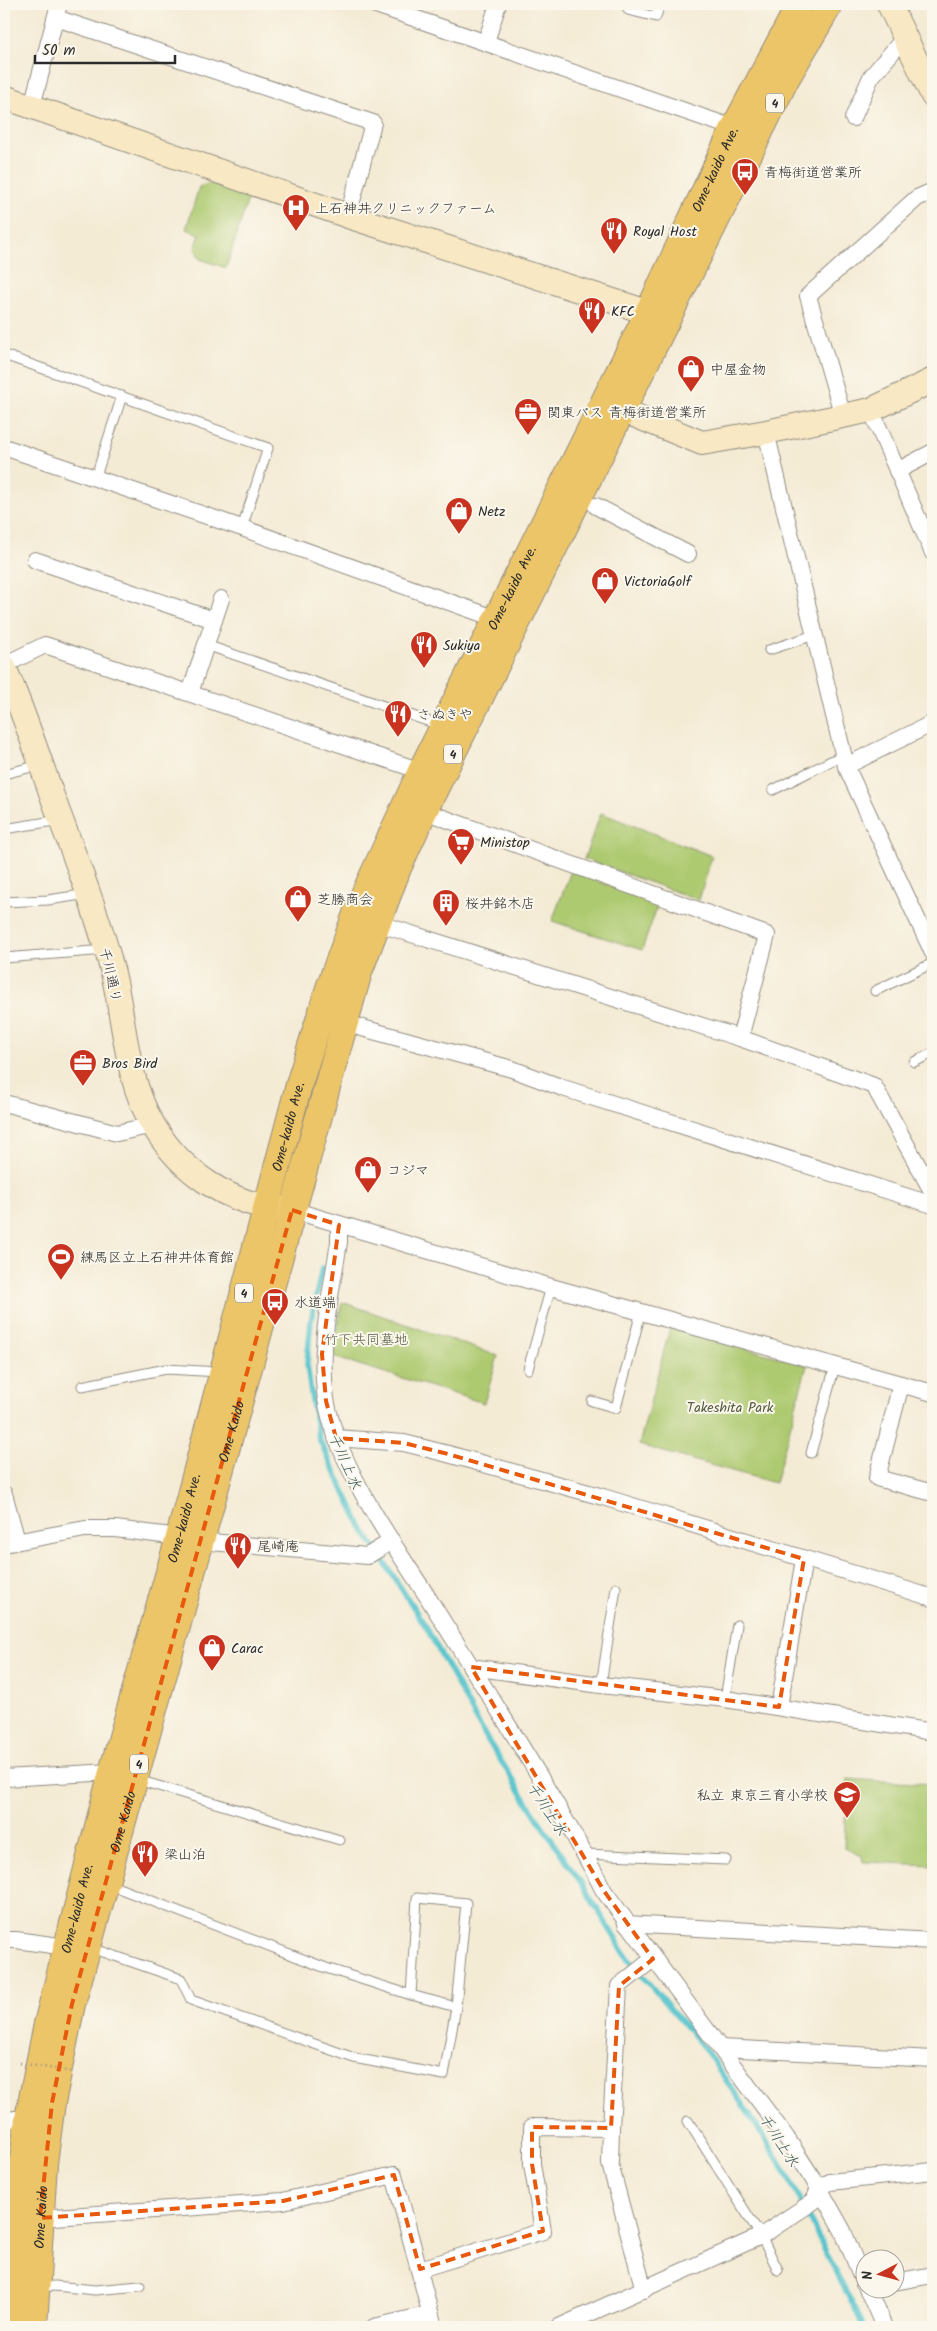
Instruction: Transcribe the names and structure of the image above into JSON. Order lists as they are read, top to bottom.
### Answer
{
  "streets": {
    "main road": ["4", "Ome-kaido Ave.", "Ome Kaido"],
    "street": ["千川通り"]
  },
  "crossings": [
    ["Ome-kaido Ave.", "千川通り"],
    ["Ome-kaido Ave.", "Ome Kaido"],
    ["千川通り", "Ome Kaido"]
  ],
  "water": ["千川上水"],
  "parks": ["竹下共同墓地", "Takeshita Park"],
  "places": {
    "bus stop": ["青梅街道営業所", "水道端"],
    "hospital": ["上石神井クリニックファーム"],
    "restaurant": [
      "Royal Host",
      "KFC",
      "Sukiya",
      "さぬきや",
      "尾崎庵",
      "梁山泊"
    ],
    "shop": [
      "中屋金物",
      "Netz",
      "VictoriaGolf",
      "芝勝商会",
      "コジマ",
      "Carac"
    ],
    "office": ["関東バス 青梅街道営業所", "Bros Bird"],
    "supermarket": ["Ministop"],
    "building": ["桜井銘木店"],
    "sports": ["練馬区立上石神井体育館"],
    "school or university": ["私立 東京三育小学校"]
  },
  "scale_bar": "50 m",
  "north": "left"
}
